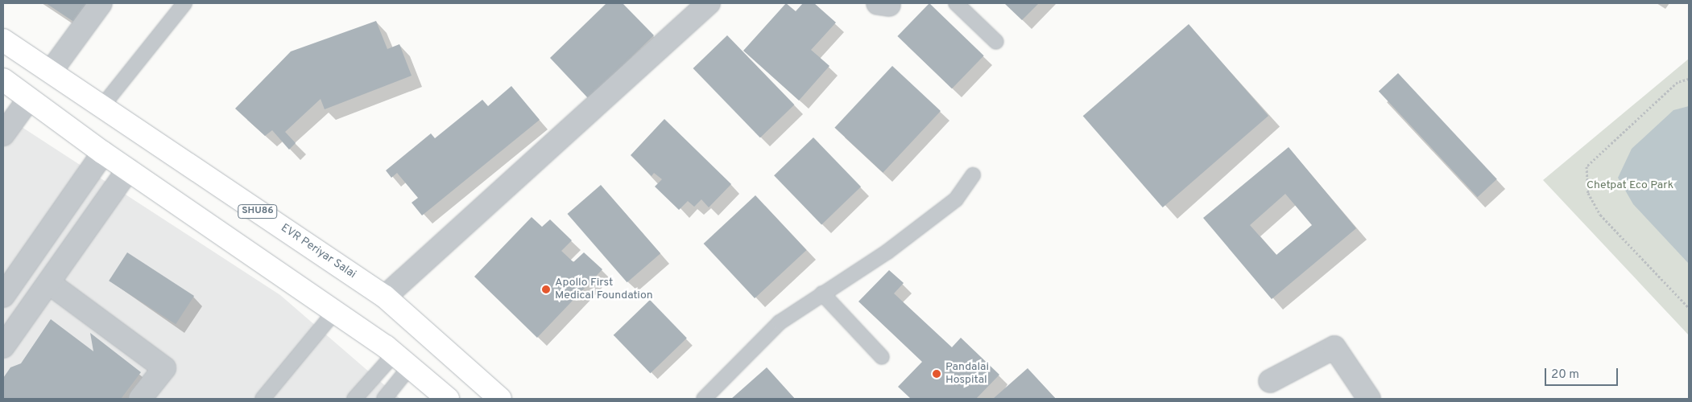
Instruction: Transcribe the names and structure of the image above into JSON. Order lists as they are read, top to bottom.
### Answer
{
  "streets": {
    "main road": ["SHU86", "EVR Periyar Salai"]
  },
  "parks": ["Chetpat Eco Park"],
  "places": ["Apollo First Medical Foundation", "Pandalai Hospital"],
  "scale_bar": "20 m"
}
